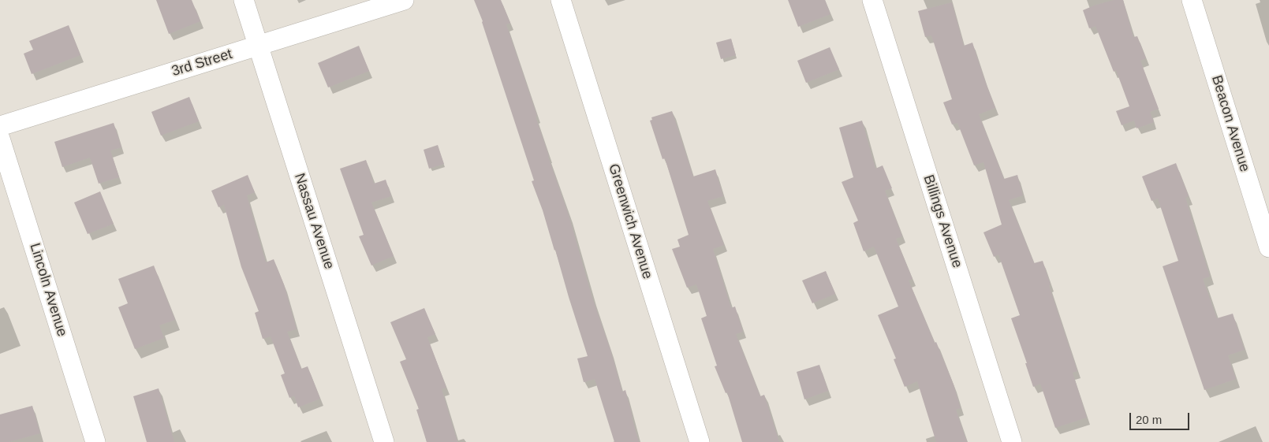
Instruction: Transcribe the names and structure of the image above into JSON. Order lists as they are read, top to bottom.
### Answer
{
  "streets": {
    "street": [
      "3rd Street",
      "Beacon Avenue",
      "Nassau Avenue",
      "Greenwich Avenue",
      "Billings Avenue",
      "Lincoln Avenue"
    ]
  },
  "crossings": [
    ["3rd Street", "Nassau Avenue"]
  ],
  "scale_bar": "20 m"
}
